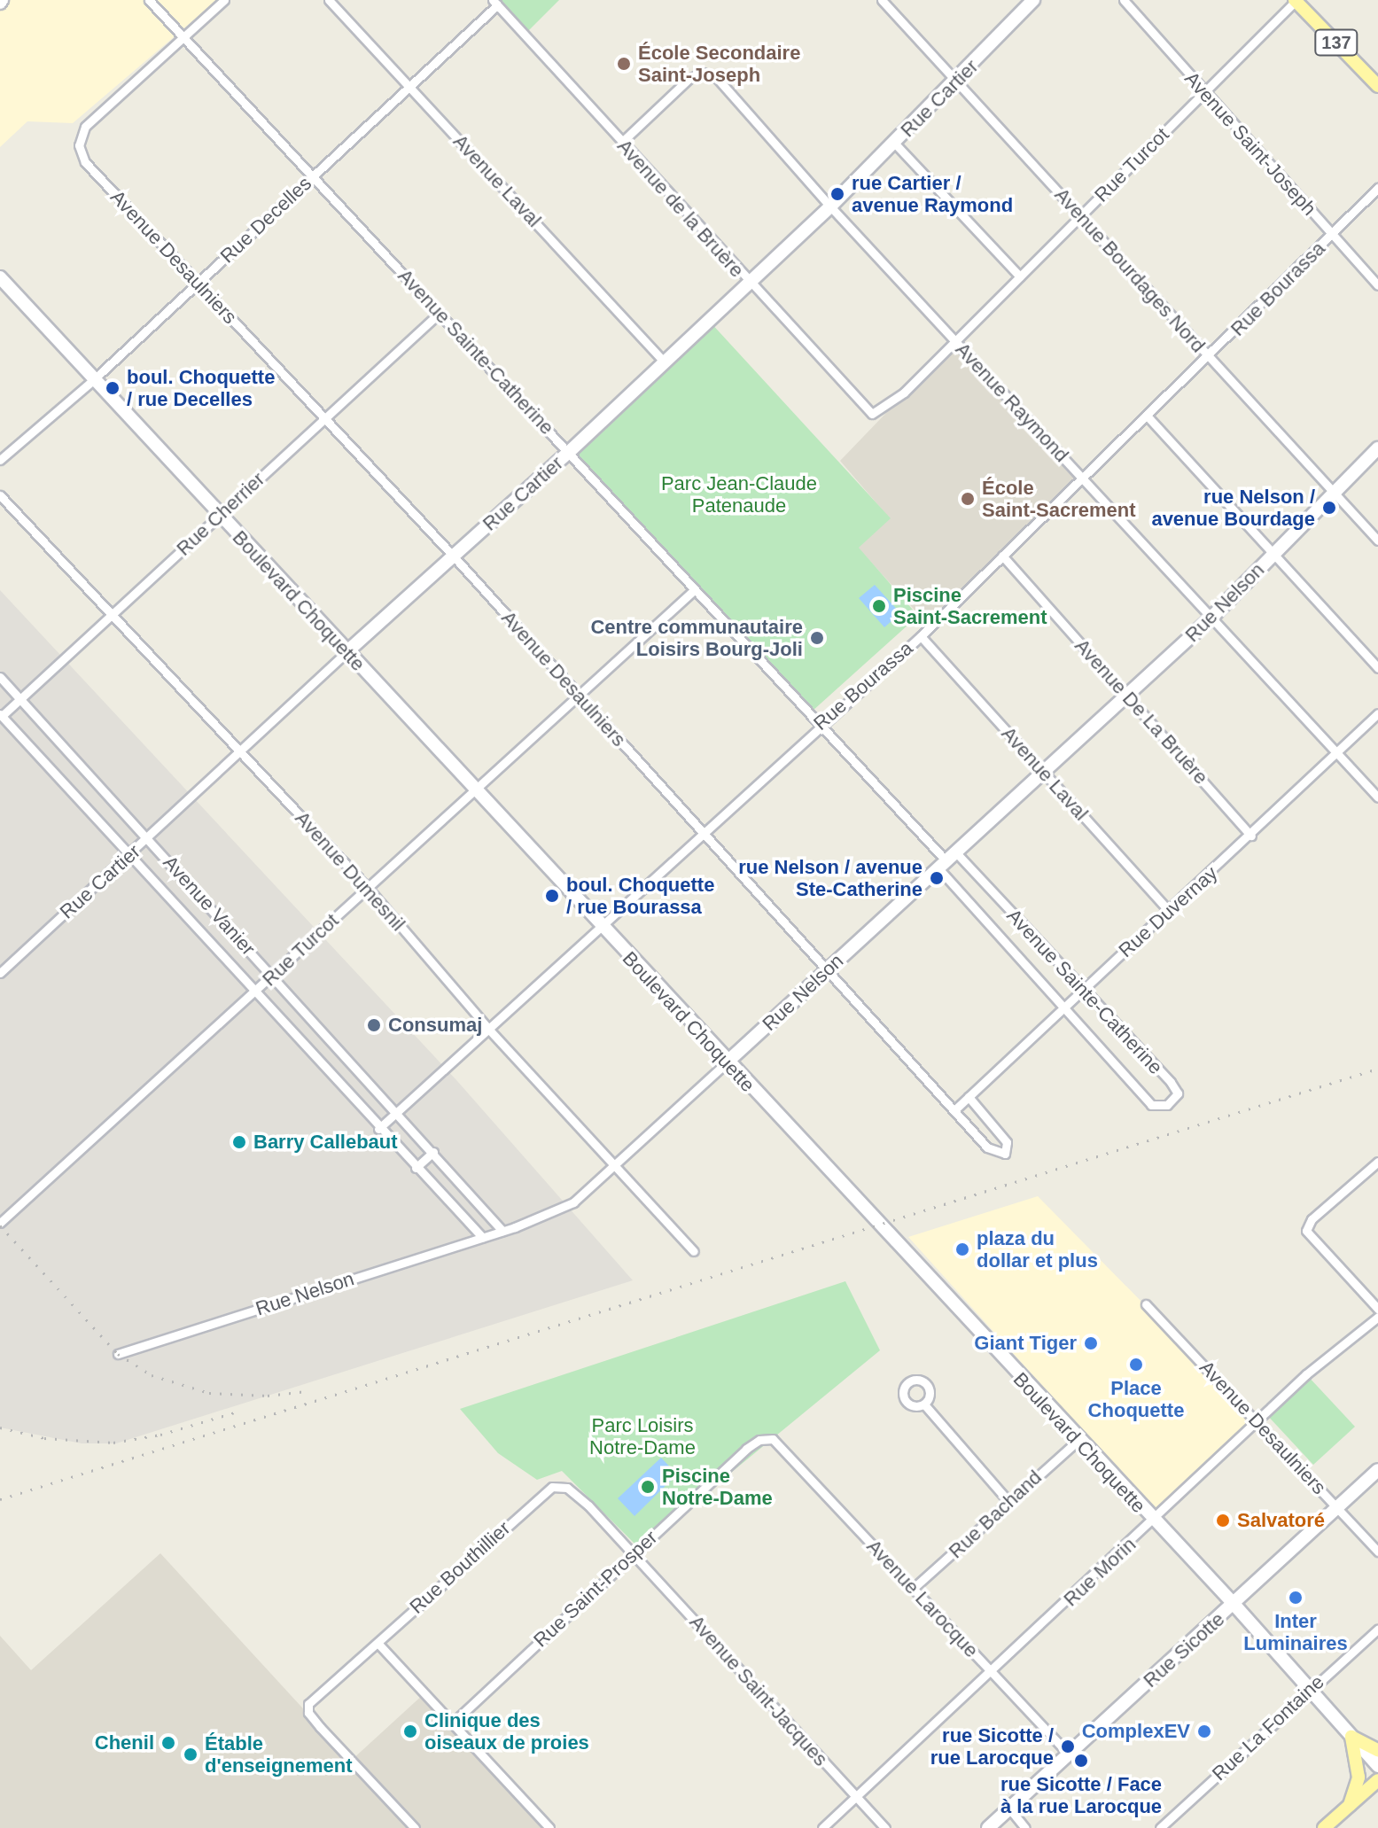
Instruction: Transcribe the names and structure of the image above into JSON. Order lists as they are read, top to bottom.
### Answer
{
  "streets": {
    "main road": ["137"],
    "street": [
      "Rue Cartier",
      "Avenue Saint-Joseph",
      "Rue Turcot",
      "Avenue Laval",
      "Avenue de la Bruère",
      "Rue Decelles",
      "Avenue Desaulniers",
      "Avenue Bourdages Nord",
      "Rue Bourassa",
      "Avenue Sainte-Catherine",
      "Avenue Raymond",
      "Rue Cherrier",
      "Boulevard Choquette",
      "Rue Nelson",
      "Avenue De La Bruère",
      "Avenue Dumesnil",
      "Avenue Vanier",
      "Rue Duvernay",
      "Rue Bachand",
      "Rue Bouthillier",
      "Rue Morin",
      "Rue Saint-Prosper",
      "Avenue Larocque",
      "Rue Sicotte",
      "Avenue Saint-Jacques",
      "Rue La Fontaine"
    ]
  },
  "crossings": [
    ["137", "Rue Turcot"],
    ["Rue Cartier", "Avenue Laval"],
    ["Rue Cartier", "Avenue de la Bruère"],
    ["Rue Cartier", "Avenue Desaulniers"],
    ["Rue Cartier", "Avenue Bourdages Nord"],
    ["Rue Cartier", "Avenue Sainte-Catherine"],
    ["Rue Cartier", "Avenue Raymond"],
    ["Rue Cartier", "Boulevard Choquette"],
    ["Rue Cartier", "Avenue Dumesnil"],
    ["Rue Cartier", "Avenue Vanier"],
    ["Avenue Saint-Joseph", "Rue Turcot"],
    ["Avenue Saint-Joseph", "Rue Bourassa"],
    ["Rue Turcot", "Avenue de la Bruère"],
    ["Rue Turcot", "Avenue Desaulniers"],
    ["Rue Turcot", "Avenue Bourdages Nord"],
    ["Rue Turcot", "Avenue Sainte-Catherine"],
    ["Rue Turcot", "Avenue Raymond"],
    ["Rue Turcot", "Boulevard Choquette"],
    ["Rue Turcot", "Avenue Dumesnil"],
    ["Rue Turcot", "Avenue Vanier"],
    ["Avenue Laval", "Rue Decelles"],
    ["Avenue Laval", "Rue Bourassa"],
    ["Avenue Laval", "Rue Nelson"],
    ["Avenue Laval", "Rue Duvernay"],
    ["Avenue de la Bruère", "Rue Decelles"],
    ["Avenue de la Bruère", "Avenue Raymond"],
    ["Rue Decelles", "Avenue Desaulniers"],
    ["Rue Decelles", "Avenue Sainte-Catherine"],
    ["Rue Decelles", "Boulevard Choquette"],
    ["Avenue Desaulniers", "Rue Bourassa"],
    ["Avenue Desaulniers", "Avenue Sainte-Catherine"],
    ["Avenue Desaulniers", "Rue Cherrier"],
    ["Avenue Desaulniers", "Rue Nelson"],
    ["Avenue Desaulniers", "Rue Duvernay"],
    ["Avenue Desaulniers", "Rue Morin"],
    ["Avenue Desaulniers", "Rue Sicotte"],
    ["Avenue Bourdages Nord", "Rue Bourassa"],
    ["Avenue Bourdages Nord", "Rue Nelson"],
    ["Rue Bourassa", "Avenue Sainte-Catherine"],
    ["Rue Bourassa", "Avenue Raymond"],
    ["Rue Bourassa", "Boulevard Choquette"],
    ["Rue Bourassa", "Avenue De La Bruère"],
    ["Rue Bourassa", "Avenue Dumesnil"],
    ["Rue Bourassa", "Avenue Vanier"],
    ["Avenue Sainte-Catherine", "Rue Cherrier"],
    ["Avenue Sainte-Catherine", "Rue Nelson"],
    ["Avenue Sainte-Catherine", "Rue Duvernay"],
    ["Avenue Raymond", "Rue Nelson"],
    ["Avenue Raymond", "Rue Duvernay"],
    ["Rue Cherrier", "Boulevard Choquette"],
    ["Rue Cherrier", "Avenue Dumesnil"],
    ["Rue Cherrier", "Avenue Vanier"],
    ["Boulevard Choquette", "Rue Nelson"],
    ["Boulevard Choquette", "Rue Bachand"],
    ["Boulevard Choquette", "Rue Morin"],
    ["Boulevard Choquette", "Rue Sicotte"],
    ["Boulevard Choquette", "Rue La Fontaine"],
    ["Rue Nelson", "Avenue De La Bruère"],
    ["Rue Nelson", "Avenue Dumesnil"],
    ["Rue Nelson", "Avenue Vanier"],
    ["Avenue De La Bruère", "Rue Duvernay"],
    ["Rue Bachand", "Avenue Larocque"],
    ["Rue Bouthillier", "Rue Saint-Prosper"],
    ["Rue Bouthillier", "Avenue Saint-Jacques"],
    ["Rue Morin", "Avenue Larocque"],
    ["Rue Morin", "Avenue Saint-Jacques"],
    ["Rue Saint-Prosper", "Avenue Larocque"],
    ["Rue Saint-Prosper", "Avenue Saint-Jacques"],
    ["Avenue Larocque", "Rue Sicotte"]
  ],
  "parks": ["Parc Jean-Claude Patenaude", "Parc Loisirs Notre-Dame"],
  "places": [
    "École Secondaire Saint-Joseph",
    "rue Cartier / avenue Raymond",
    "boul. Choquette / rue Decelles",
    "École Saint-Sacrement",
    "rue Nelson / avenue Bourdage",
    "Piscine Saint-Sacrement",
    "Centre communautaire Loisirs Bourg-Joli",
    "rue Nelson / avenue Ste-Catherine",
    "boul. Choquette / rue Bourassa",
    "Consumaj",
    "Barry Callebaut",
    "plaza du dollar et plus",
    "Giant Tiger",
    "Place Choquette",
    "Piscine Notre-Dame",
    "Salvatoré",
    "Inter Luminaires",
    "Clinique des oiseaux de proies",
    "ComplexEV",
    "Chenil",
    "rue Sicotte / rue Larocque",
    "Étable d'enseignement",
    "rue Sicotte / Face à la rue Larocque"
  ]
}
